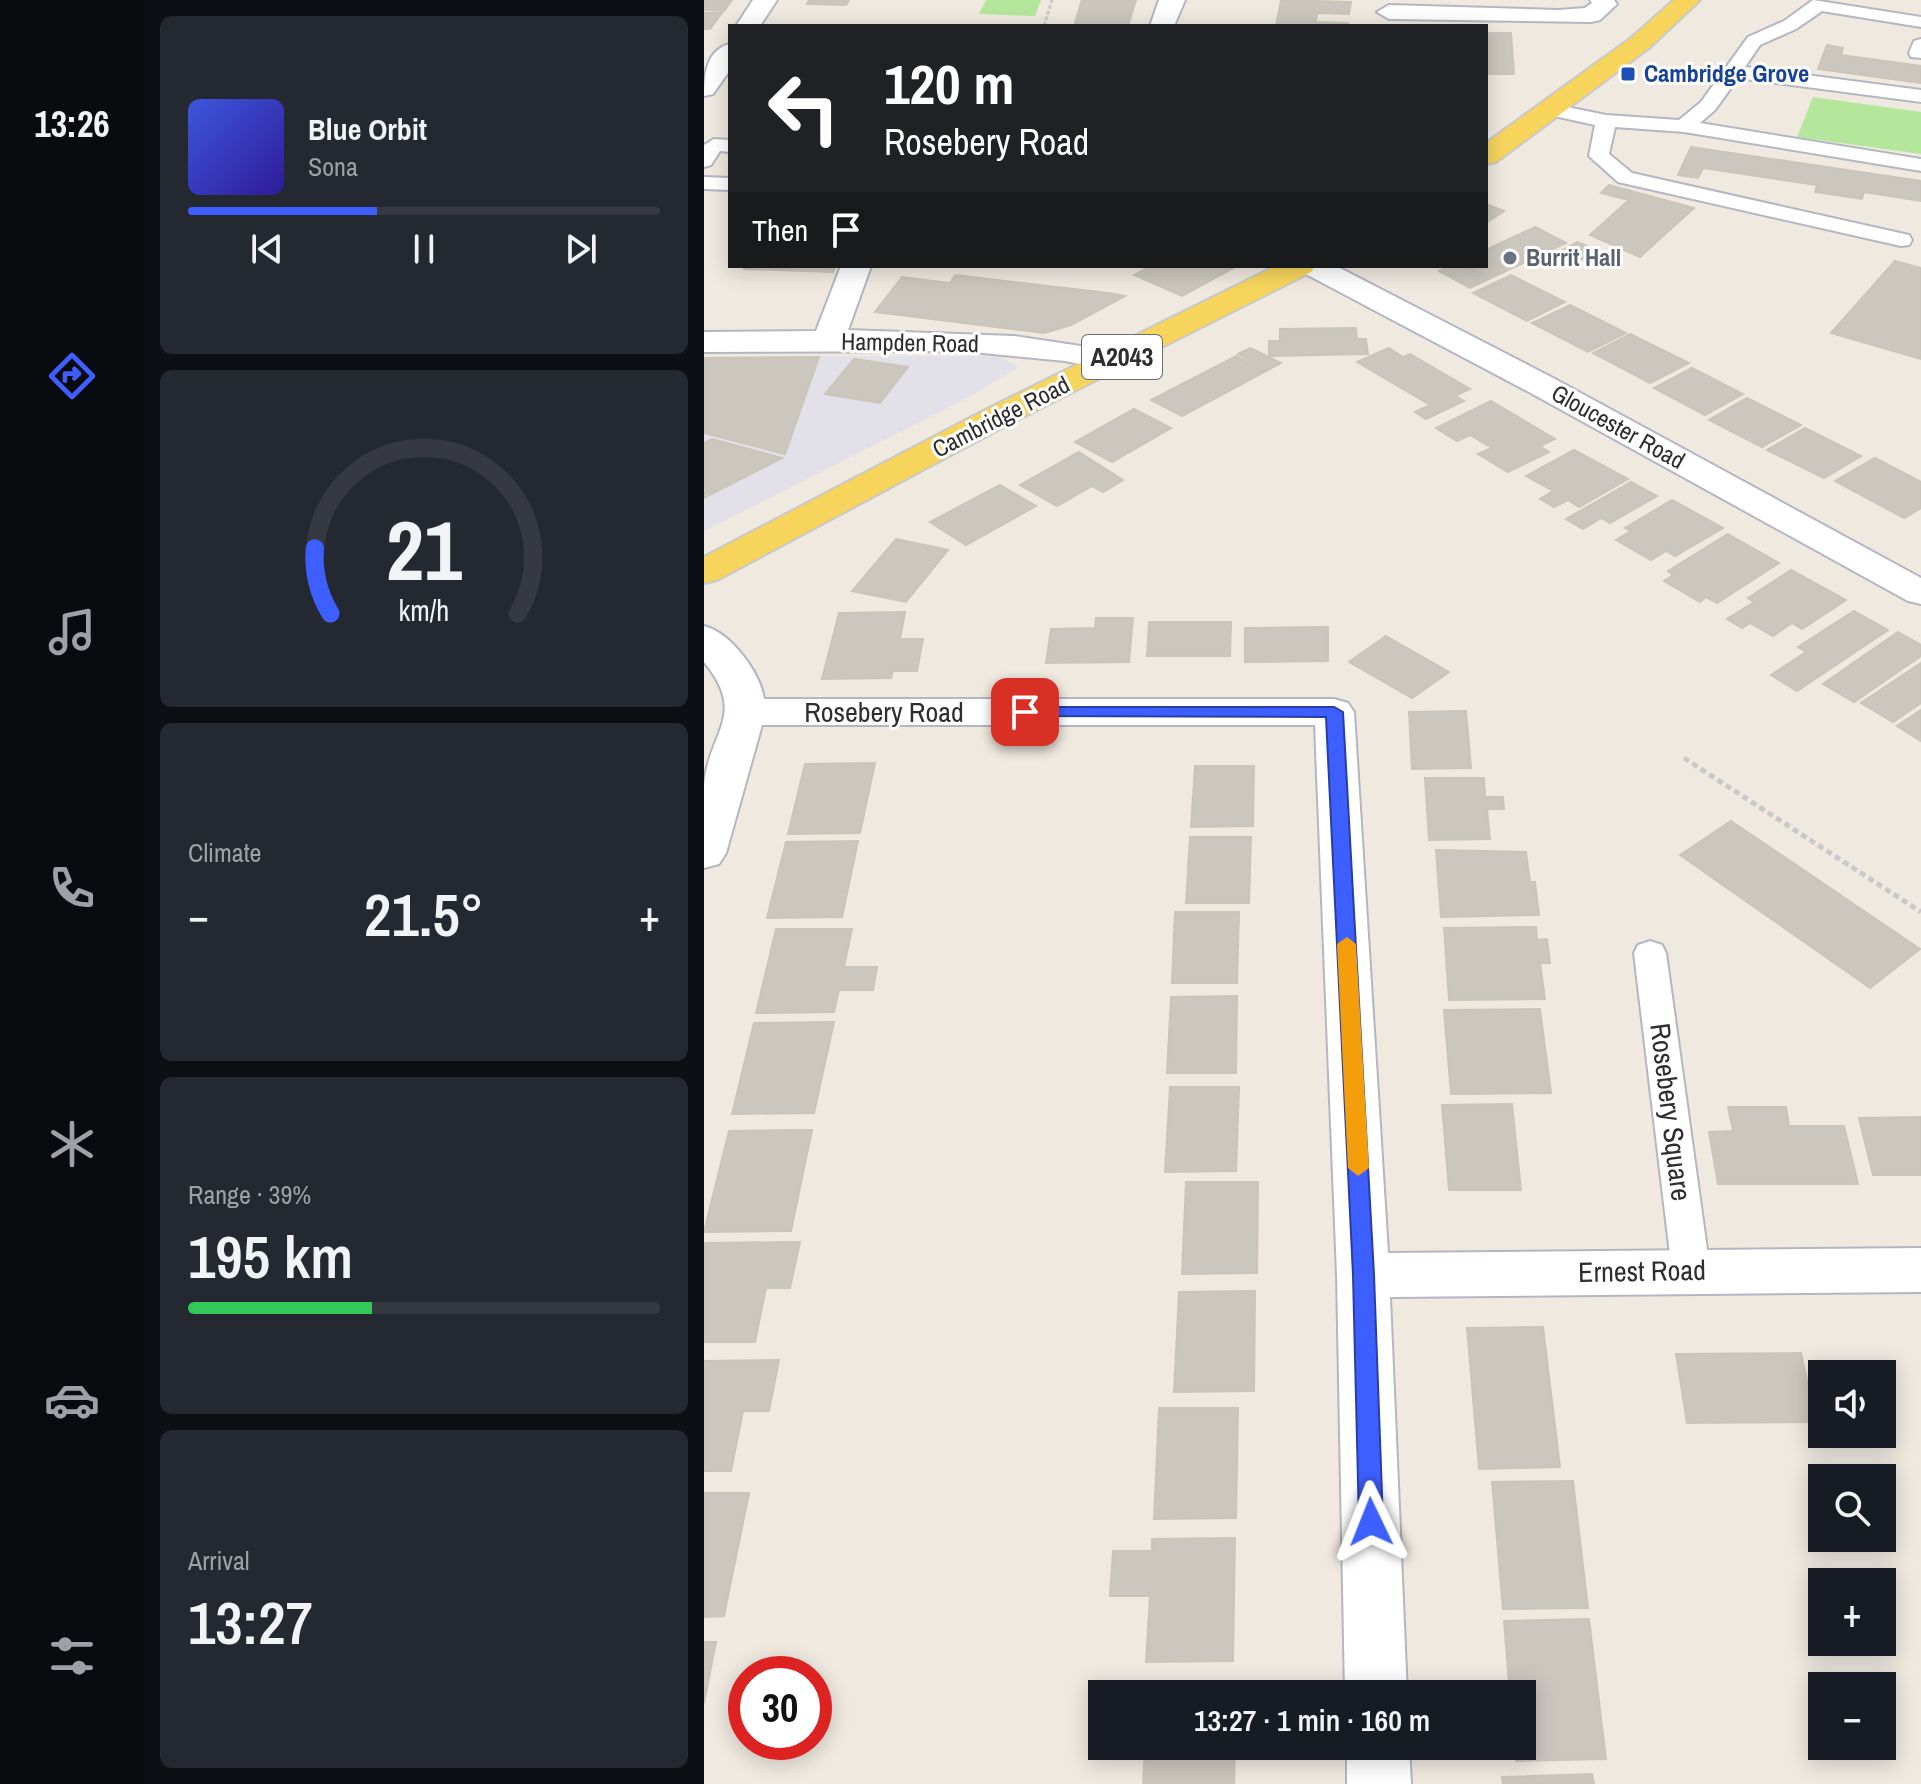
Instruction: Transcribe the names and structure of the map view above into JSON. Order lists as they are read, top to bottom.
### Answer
{
  "streets": {
    "main road": ["A2043", "Cambridge Road"],
    "street": [
      "Hampden Road",
      "Gloucester Road",
      "Rosebery Road",
      "Ernest Road"
    ],
    "lane": ["Rosebery Square"]
  },
  "crossings": [
    ["Hampden Road", "Cambridge Road"],
    ["Rosebery Road", "Ernest Road"],
    ["Rosebery Square", "Ernest Road"]
  ],
  "places": {
    "transit": ["Cambridge Grove"],
    "other": ["Burrit Hall"]
  },
  "page": {
    "tabs": "13:26",
    "turn": ["120 m", "Rosebery Road"],
    "song": ["Blue Orbit", "Sona"],
    "then": "Then",
    "tile": [
      "Climate",
      ["Range · 39%", "195 km"],
      ["Arrival", "13:27"]
    ],
    "heat": ["−", "21.5°", "+"],
    "map_buttons": ["+", "−"],
    "limit": "30",
    "trip": "13:27 · 1 min · 160 m",
    "gauge": ["21", "km/h"]
  }
}
